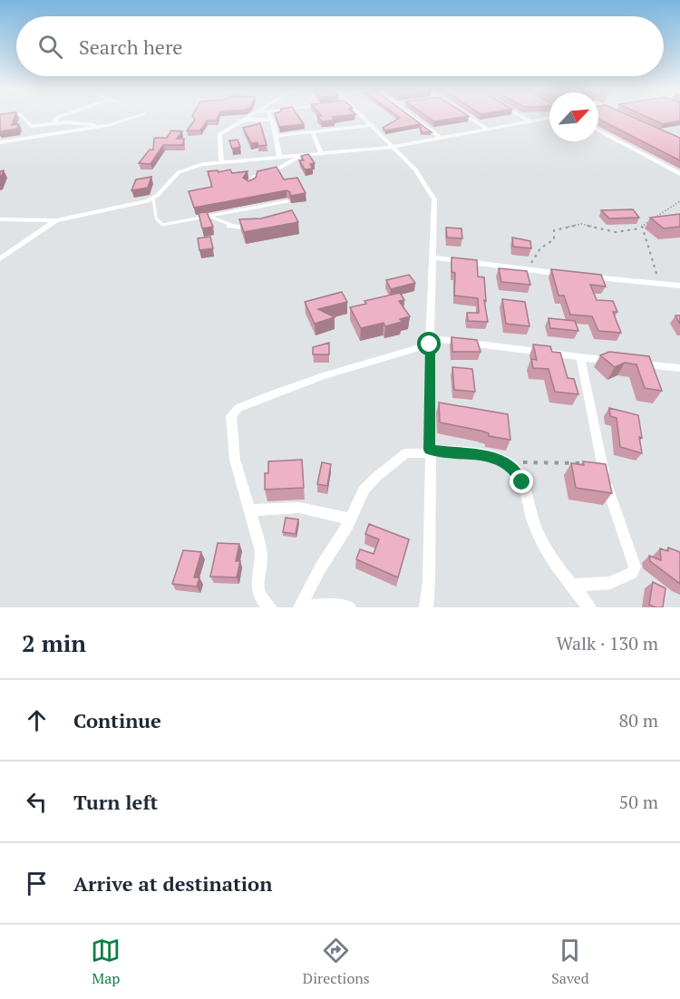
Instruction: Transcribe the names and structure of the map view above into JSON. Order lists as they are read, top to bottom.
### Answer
{
  "north": "top right",
  "page": {
    "search": "Search here",
    "heading": ["2 min", "Walk · 130 m"],
    "list": [
      ["Continue", "80 m"],
      ["Turn left", "50 m"],
      "Arrive at destination"
    ],
    "nav": ["Map", "Directions", "Saved"]
  }
}
